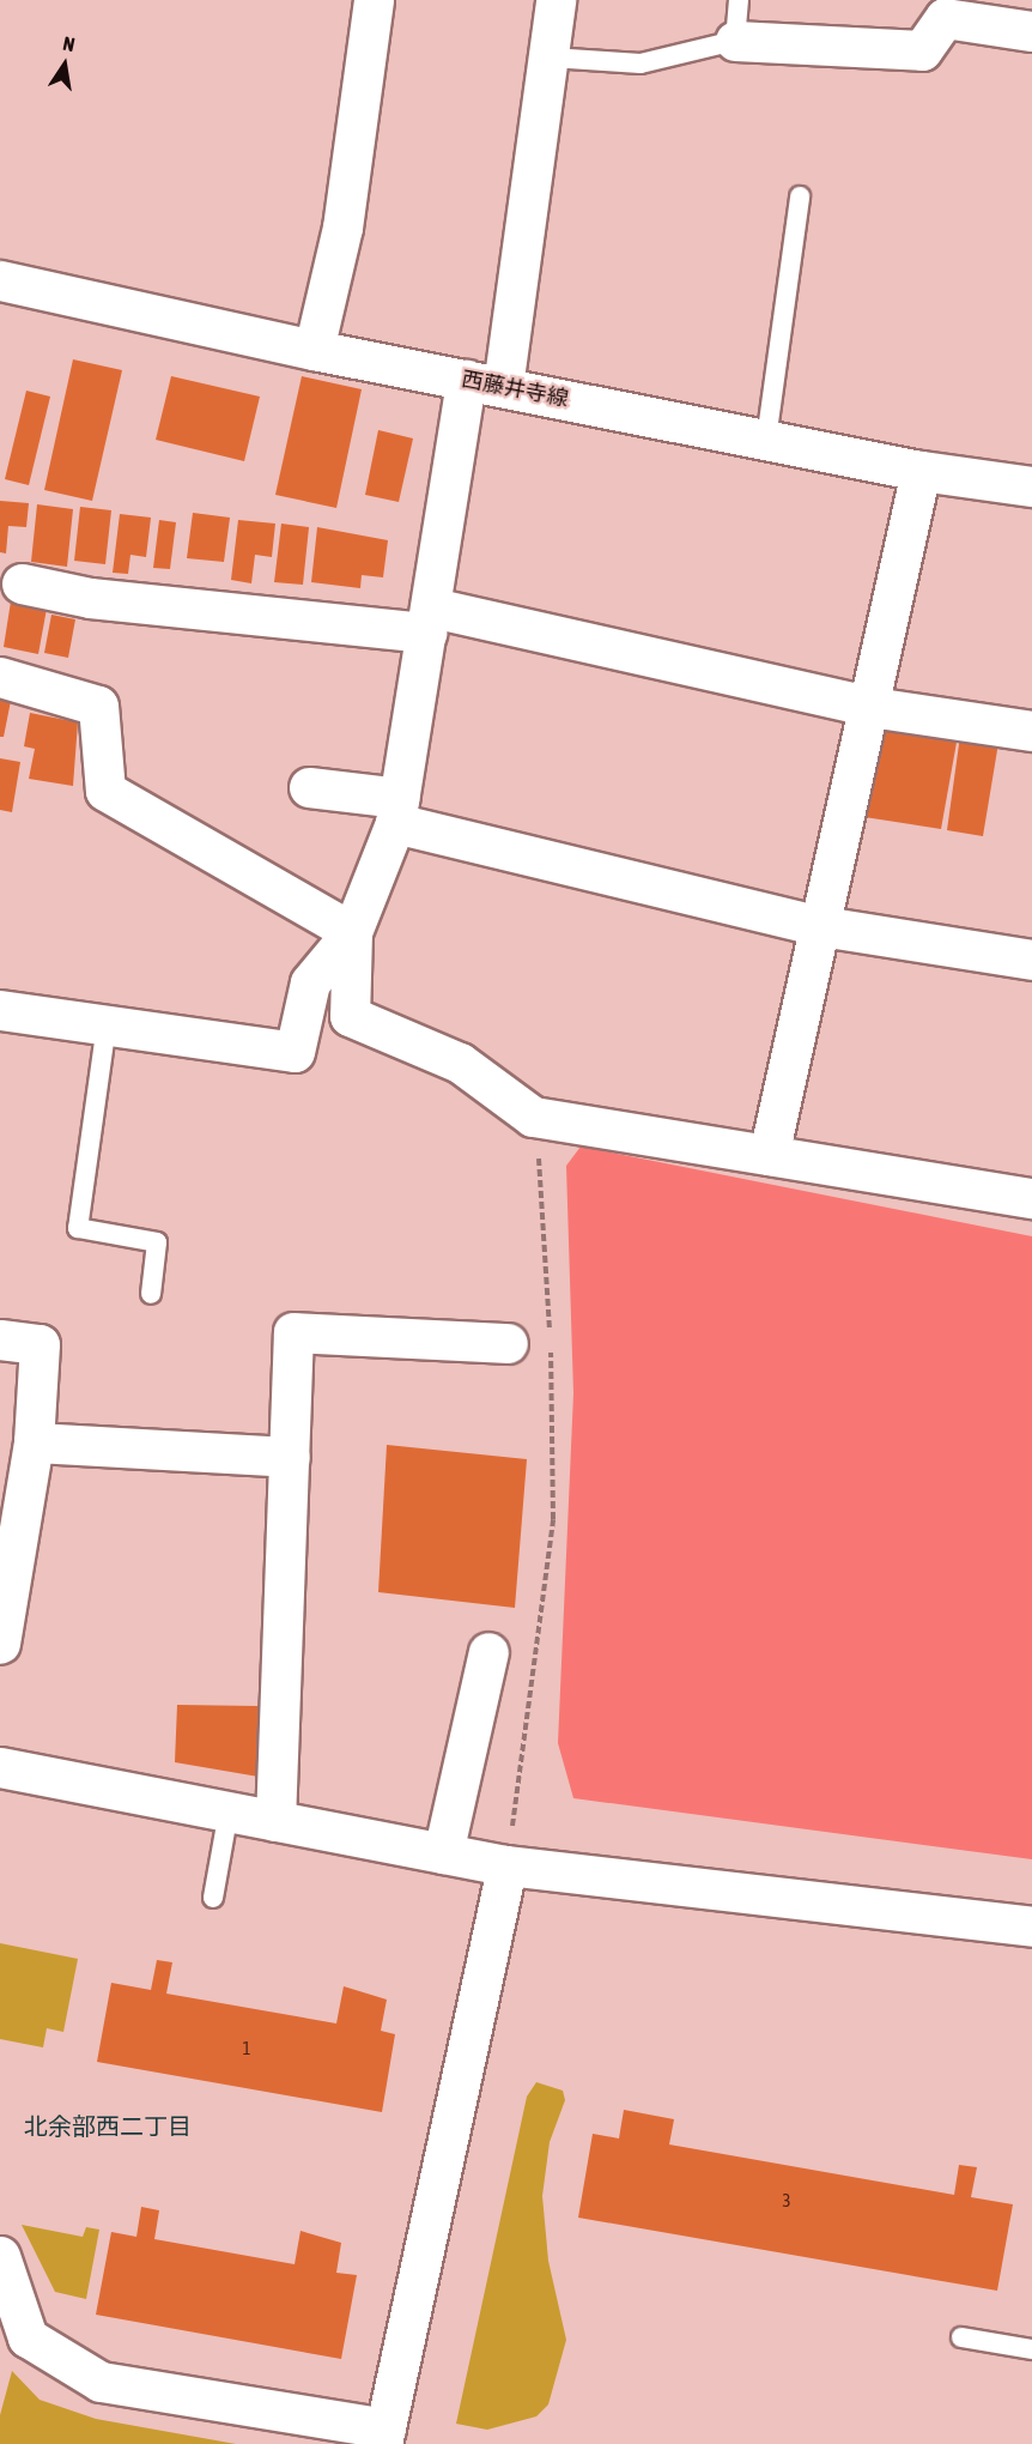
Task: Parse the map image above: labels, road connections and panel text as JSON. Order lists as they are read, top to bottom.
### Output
{
  "streets": {
    "street": ["西藤井寺線"]
  },
  "districts": ["北余部西二丁目"],
  "house_numbers": ["1", "3"],
  "north": "top"
}
